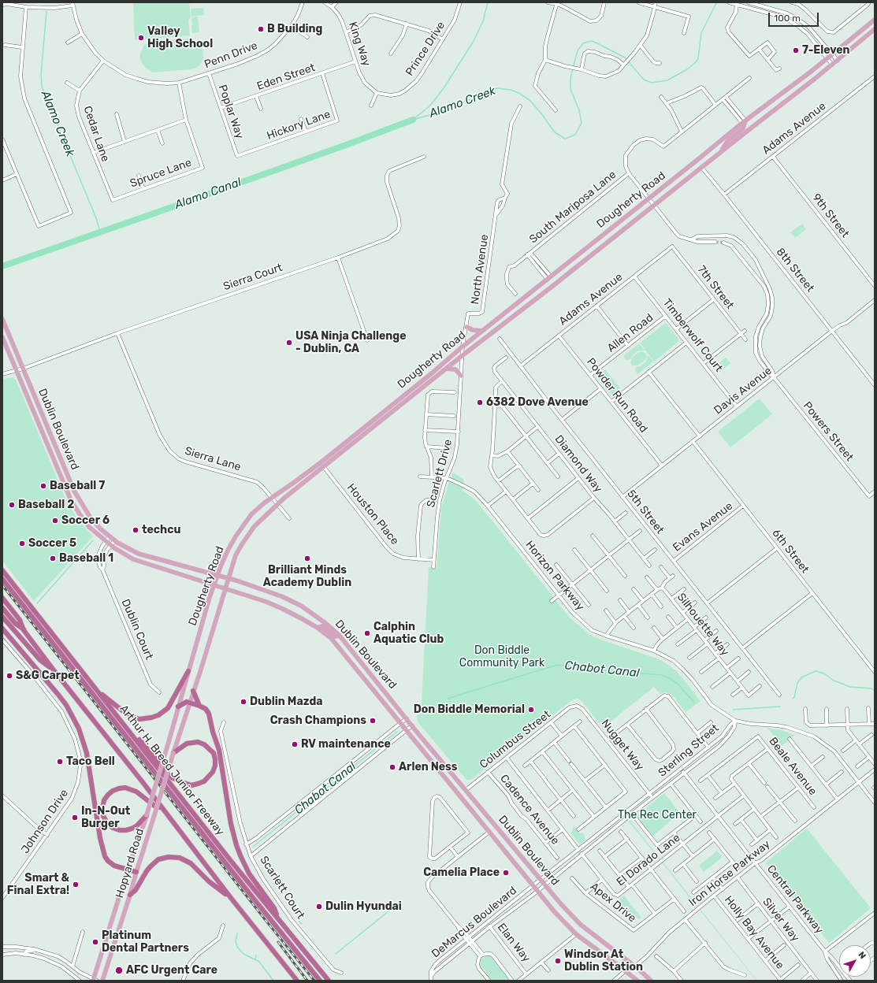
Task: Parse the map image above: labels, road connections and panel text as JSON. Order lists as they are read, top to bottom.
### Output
{
  "streets": {
    "highway": ["Arthur H. Breed Junior Freeway"],
    "main road": ["Dougherty Road", "Dublin Boulevard", "Hopyard Road"],
    "street": [
      "King Way",
      "Prince Drive",
      "Penn Drive",
      "Eden Street",
      "Poplar Way",
      "Hickory Lane",
      "Adams Avenue",
      "Cedar Lane",
      "Spruce Lane",
      "South Mariposa Lane",
      "9th Street",
      "North Avenue",
      "8th Street",
      "Sierra Court",
      "7th Street",
      "Allen Road",
      "Timberwolf Court",
      "Davis Avenue",
      "Powder Run Road",
      "Powers Street",
      "Sierra Lane",
      "Diamond Way",
      "Scarlett Drive",
      "5th Street",
      "Houston Place",
      "Evans Avenue",
      "6th Street",
      "Horizon Parkway",
      "Silhouette Way",
      "Dublin Court",
      "Columbus Street",
      "Nugget Way",
      "Sterling Street",
      "Beale Avenue",
      "Cadence Avenue",
      "Johnson Drive",
      "El Dorado Lane",
      "Iron Horse Parkway",
      "Scarlett Court",
      "Central Parkway",
      "Apex Drive",
      "Silver Way",
      "DeMarcus Boulevard",
      "Holly Bay Avenue",
      "Elan Way"
    ]
  },
  "crossings": [
    ["King Way", "Prince Drive"],
    ["King Way", "Eden Street"],
    ["Penn Drive", "Poplar Way"],
    ["Penn Drive", "Spruce Lane"],
    ["Eden Street", "Poplar Way"],
    ["Eden Street", "Hickory Lane"],
    ["Poplar Way", "Hickory Lane"],
    ["Adams Avenue", "9th Street"],
    ["Adams Avenue", "8th Street"],
    ["Adams Avenue", "7th Street"],
    ["Adams Avenue", "Timberwolf Court"],
    ["Adams Avenue", "Powder Run Road"],
    ["Adams Avenue", "5th Street"],
    ["Cedar Lane", "Spruce Lane"],
    ["Dougherty Road", "8th Street"],
    ["Dougherty Road", "Dublin Boulevard"],
    ["Dougherty Road", "Sierra Lane"],
    ["Dougherty Road", "Scarlett Drive"],
    ["Dougherty Road", "Houston Place"],
    ["Dougherty Road", "Hopyard Road"],
    ["North Avenue", "Scarlett Drive"],
    ["8th Street", "Davis Avenue"],
    ["Sierra Court", "Dublin Boulevard"],
    ["Sierra Court", "Sierra Lane"],
    ["Allen Road", "Timberwolf Court"],
    ["Allen Road", "Powder Run Road"],
    ["Timberwolf Court", "Davis Avenue"],
    ["Davis Avenue", "Powder Run Road"],
    ["Davis Avenue", "Powers Street"],
    ["Davis Avenue", "5th Street"],
    ["Davis Avenue", "6th Street"],
    ["Dublin Boulevard", "Dublin Court"],
    ["Dublin Boulevard", "Columbus Street"],
    ["Dublin Boulevard", "Sterling Street"],
    ["Dublin Boulevard", "Iron Horse Parkway"],
    ["Dublin Boulevard", "DeMarcus Boulevard"],
    ["Scarlett Drive", "Houston Place"],
    ["Scarlett Drive", "Horizon Parkway"],
    ["5th Street", "Evans Avenue"],
    ["Evans Avenue", "6th Street"],
    ["Horizon Parkway", "Sterling Street"],
    ["Horizon Parkway", "Iron Horse Parkway"],
    ["Columbus Street", "Nugget Way"],
    ["Columbus Street", "Cadence Avenue"],
    ["Nugget Way", "Sterling Street"],
    ["Sterling Street", "El Dorado Lane"],
    ["Sterling Street", "Central Parkway"],
    ["Sterling Street", "DeMarcus Boulevard"],
    ["El Dorado Lane", "Central Parkway"],
    ["Iron Horse Parkway", "Central Parkway"],
    ["Iron Horse Parkway", "Silver Way"],
    ["Iron Horse Parkway", "Holly Bay Avenue"],
    ["DeMarcus Boulevard", "Elan Way"]
  ],
  "water": ["Alamo Creek", "Alamo Canal", "Chabot Canal"],
  "parks": ["Don Biddle Community Park", "The Rec Center"],
  "places": [
    "B Building",
    "Valley High School",
    "7-Eleven",
    "USA Ninja Challenge - Dublin, CA",
    "6382 Dove Avenue",
    "Baseball 7",
    "Baseball 2",
    "Soccer 6",
    "techcu",
    "Soccer 5",
    "Baseball 1",
    "Brilliant Minds Academy Dublin",
    "Calphin Aquatic Club",
    "S&G Carpet",
    "Dublin Mazda",
    "Don Biddle Memorial",
    "Crash Champions",
    "RV maintenance",
    "Taco Bell",
    "Arlen Ness",
    "In-N-Out Burger",
    "Camelia Place",
    "Smart & Final Extra!",
    "Dulin Hyundai",
    "Platinum Dental Partners",
    "Windsor At Dublin Station",
    "AFC Urgent Care"
  ],
  "scale_bar": "100 m",
  "north": "top right"
}
